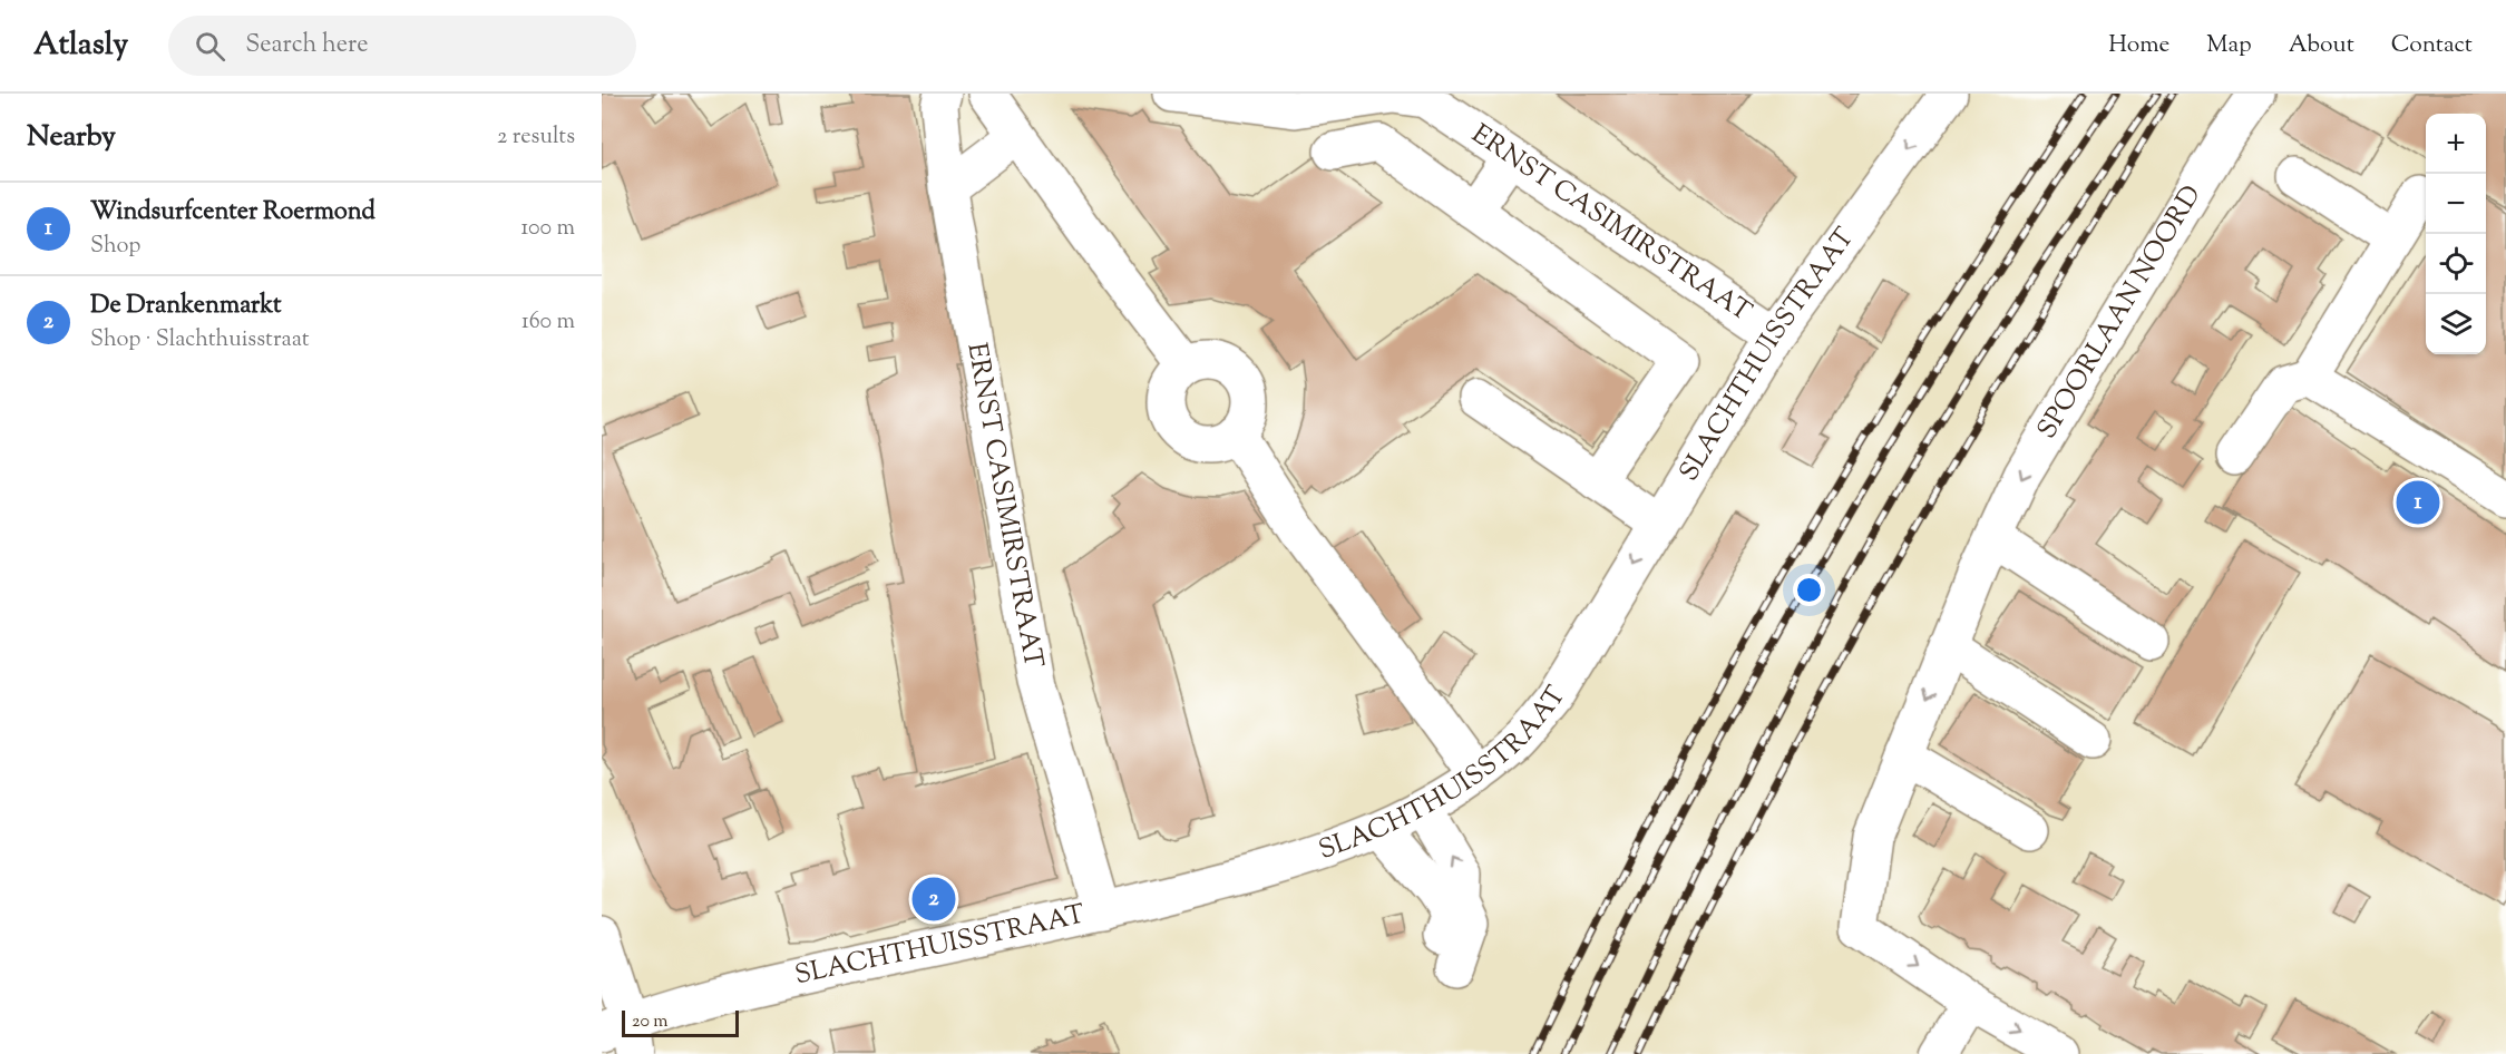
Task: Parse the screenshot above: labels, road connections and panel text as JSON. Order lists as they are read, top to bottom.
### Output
{
  "streets": {
    "street": ["ERNST CASIMIRSTRAAT", "SPOORLAAN NOORD", "SLACHTHUISSTRAAT"]
  },
  "crossings": [
    ["ERNST CASIMIRSTRAAT", "SLACHTHUISSTRAAT"]
  ],
  "one_way": ["SPOORLAAN NOORD", "SLACHTHUISSTRAAT"],
  "scale_bar": "20 m",
  "page": {
    "header": "Atlasly",
    "search": "Search here",
    "nav": [
      "Home",
      "Map",
      "About",
      "Contact"
    ],
    "heading": ["Nearby", "2 results"],
    "map_buttons": ["+", "−"],
    "list": [
      {
        "mark": "1",
        "name": "Windsurfcenter Roermond",
        "note": "Shop",
        "value": "100 m"
      },
      {
        "mark": "2",
        "name": "De Drankenmarkt",
        "note": "Shop · Slachthuisstraat",
        "value": "160 m"
      }
    ],
    "pins": ["1", "2"],
    "scale": "20 m"
  }
}
